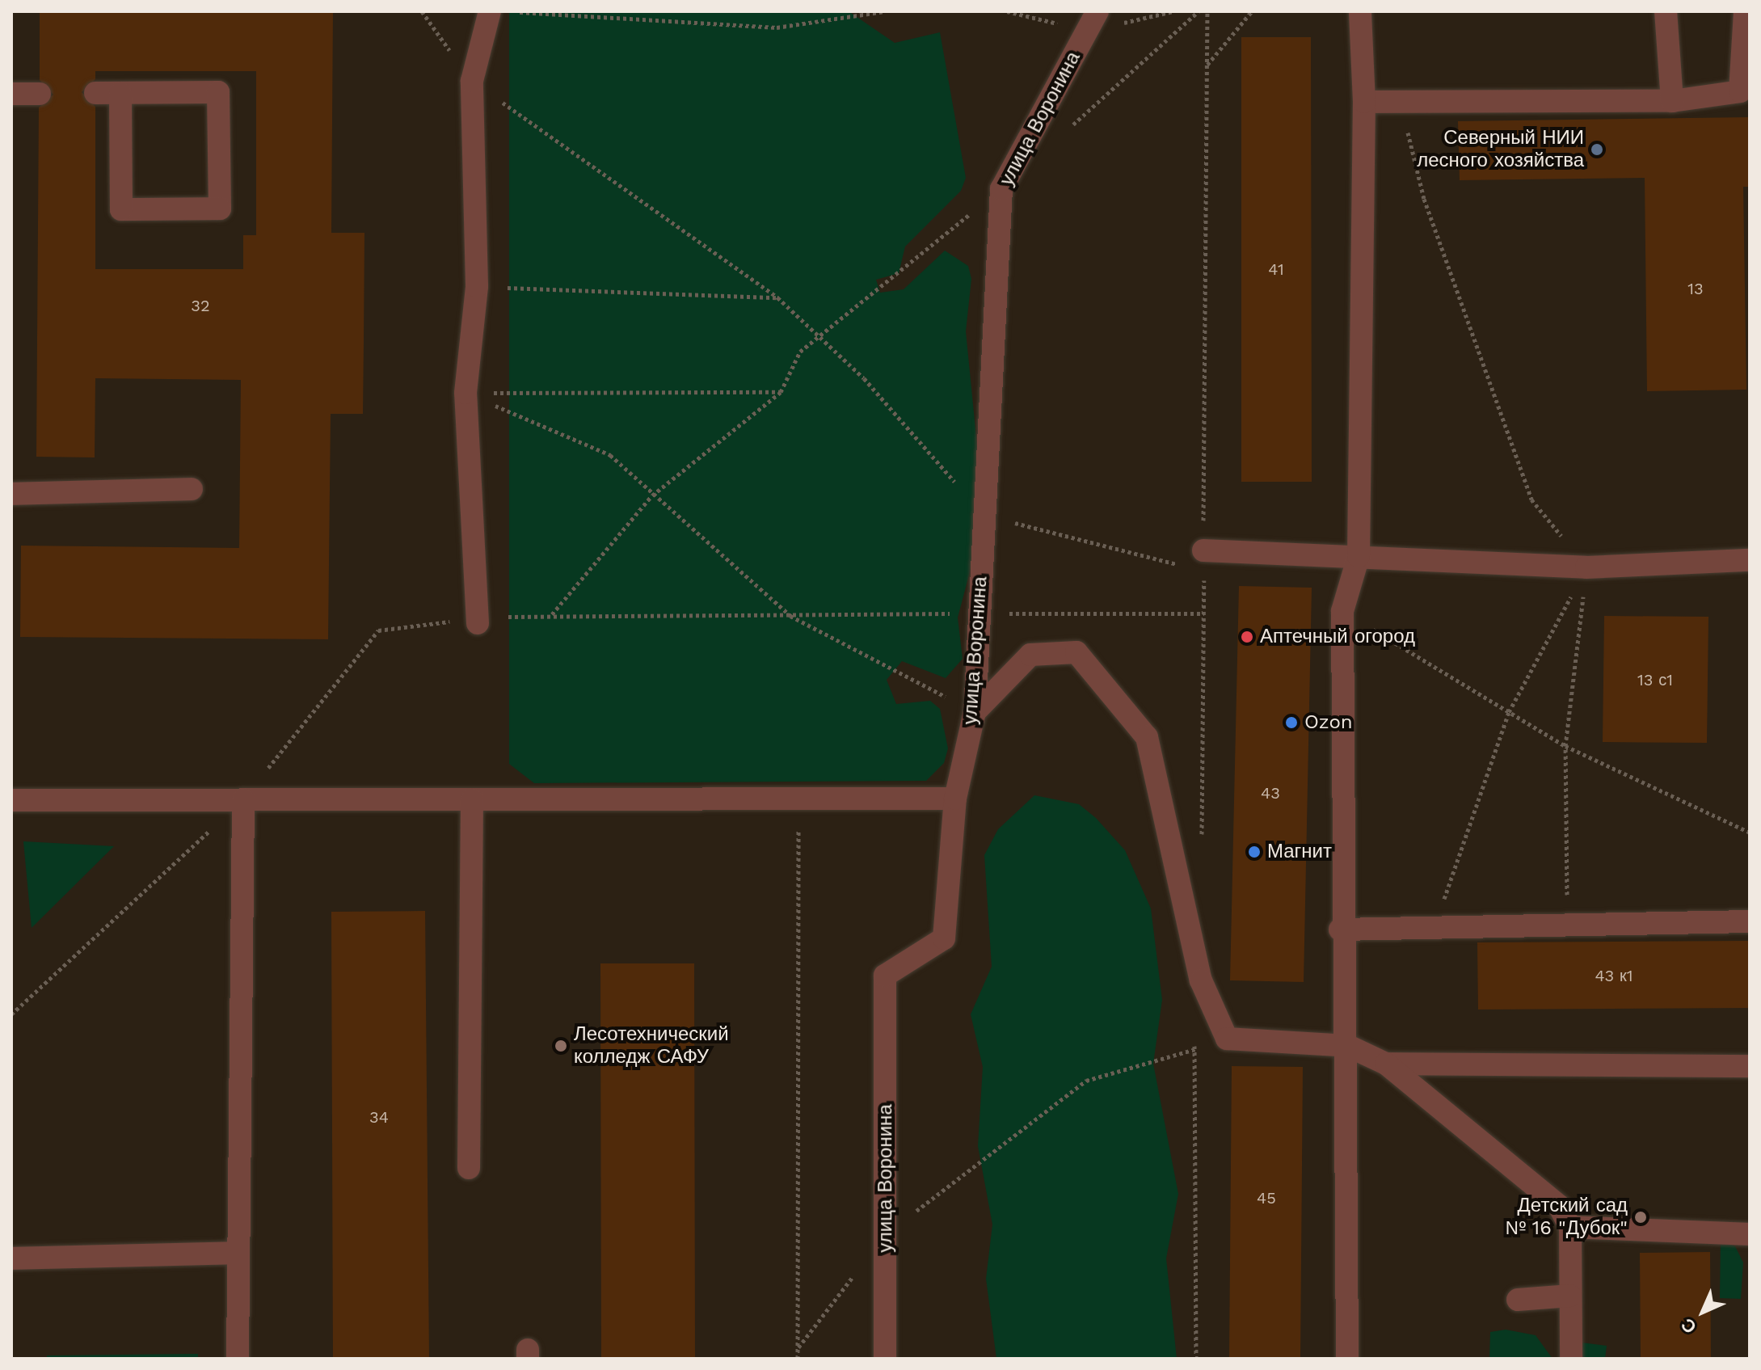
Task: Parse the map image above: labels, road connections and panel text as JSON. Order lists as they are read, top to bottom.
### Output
{
  "streets": {
    "lane": ["улица Воронина"]
  },
  "places": [
    "Северный НИИ лесного хозяйства",
    "Аптечный огород",
    "Ozon",
    "Магнит",
    "Лесотехнический колледж САФУ",
    "Детский сад № 16 \"Дубок\""
  ],
  "house_numbers": [
    "41",
    "13",
    "32",
    "13 с1",
    "43",
    "43 к1",
    "34",
    "45"
  ],
  "north": "bottom left"
}
